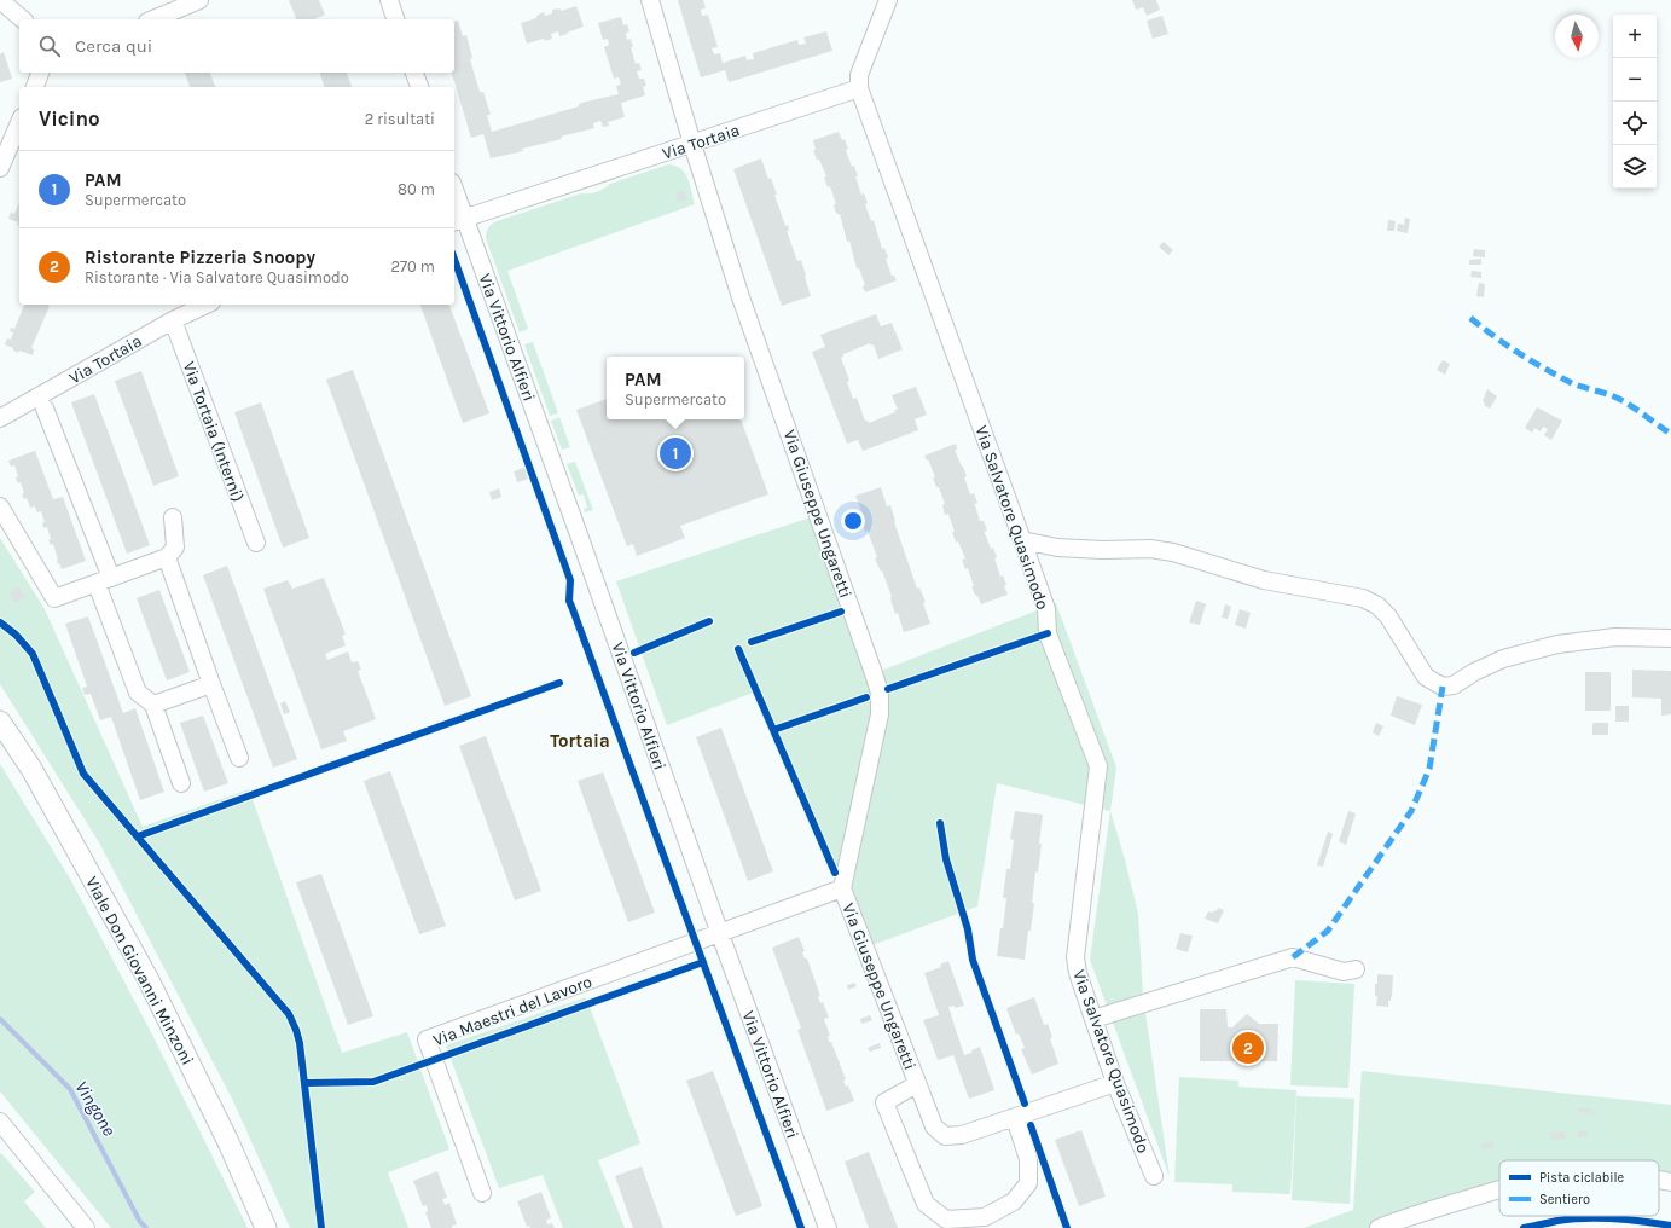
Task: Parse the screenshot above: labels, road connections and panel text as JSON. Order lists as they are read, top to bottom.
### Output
{
  "streets": {
    "main road": ["Viale Don Giovanni Minzoni"],
    "street": [
      "Via Tortaia",
      "Via Vittorio Alfieri",
      "Via Tortaia (Interni)",
      "Via Giuseppe Ungaretti",
      "Via Salvatore Quasimodo",
      "Via Maestri del Lavoro"
    ]
  },
  "crossings": [
    ["Via Tortaia", "Via Vittorio Alfieri"],
    ["Via Tortaia", "Via Tortaia (Interni)"],
    ["Via Tortaia", "Via Giuseppe Ungaretti"],
    ["Via Tortaia", "Via Salvatore Quasimodo"],
    ["Via Vittorio Alfieri", "Via Giuseppe Ungaretti"],
    ["Via Vittorio Alfieri", "Via Maestri del Lavoro"],
    ["Via Giuseppe Ungaretti", "Via Salvatore Quasimodo"],
    ["Via Giuseppe Ungaretti", "Via Maestri del Lavoro"]
  ],
  "districts": ["Tortaia"],
  "water": ["Vingone"],
  "legend": ["Pista ciclabile", "Sentiero"],
  "north": "bottom",
  "page": {
    "map_buttons": ["+", "−"],
    "search": "Cerca qui",
    "heading": ["Vicino", "2 risultati"],
    "list": [
      {
        "mark": "1",
        "name": "PAM",
        "note": "Supermercato",
        "value": "80 m"
      },
      {
        "mark": "2",
        "name": "Ristorante Pizzeria Snoopy",
        "note": "Ristorante · Via Salvatore Quasimodo",
        "value": "270 m"
      }
    ],
    "popup": ["PAM", "Supermercato"],
    "pins": ["1", "2"]
  }
}
